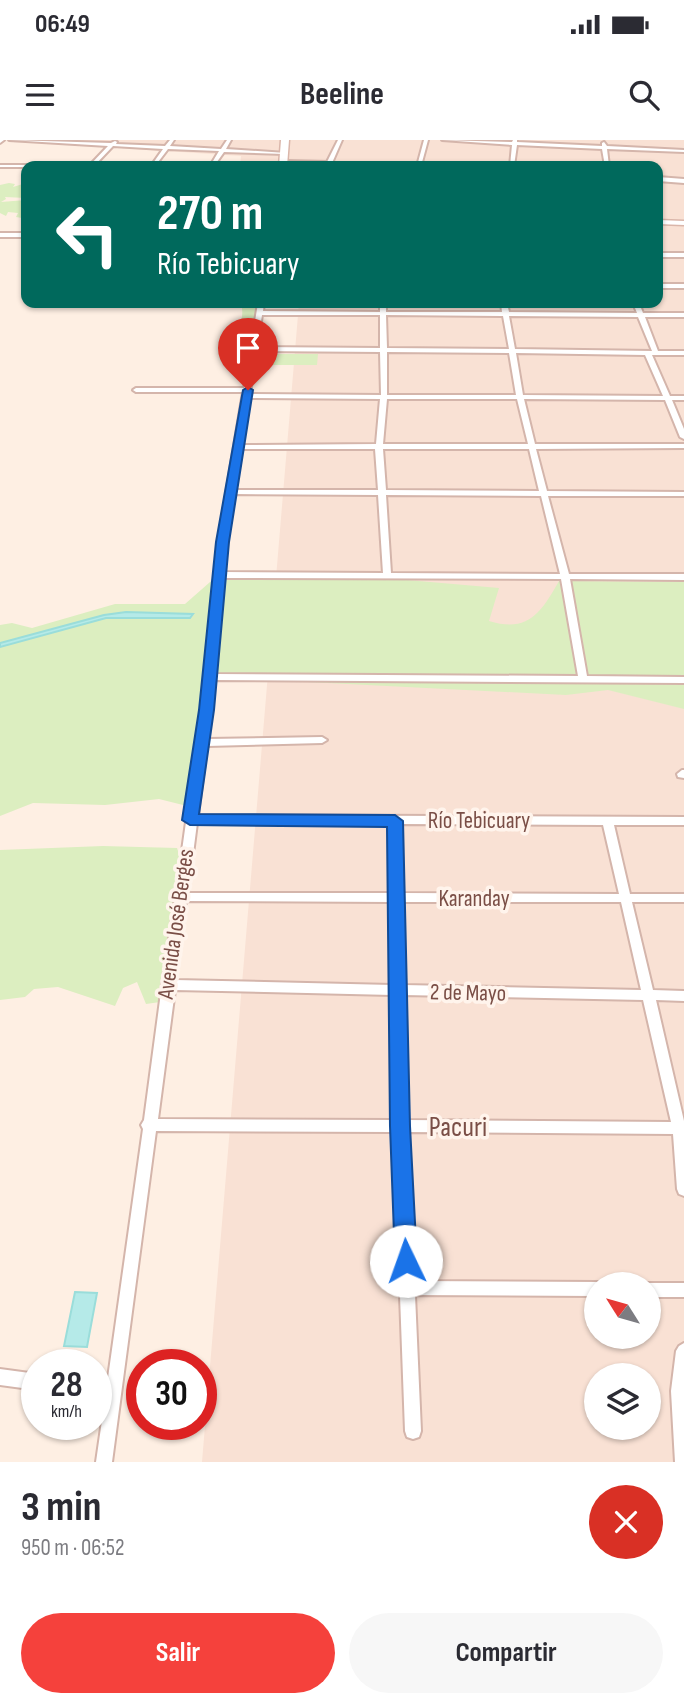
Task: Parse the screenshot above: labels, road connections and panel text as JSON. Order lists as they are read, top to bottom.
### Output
{
  "streets": {
    "street": [
      "Río Tebicuary",
      "Karanday",
      "Avenida José Berges",
      "2 de Mayo",
      "Pacuri"
    ]
  },
  "crossings": [
    ["Río Tebicuary", "Avenida José Berges"],
    ["Karanday", "Avenida José Berges"],
    ["Avenida José Berges", "2 de Mayo"],
    ["Avenida José Berges", "Pacuri"]
  ],
  "north": "top left",
  "page": {
    "status": "06:49",
    "header": "Beeline",
    "turn": ["270 m", "Río Tebicuary"],
    "speed": "28 km/h",
    "limit": "30",
    "heading": ["3 min", "950 m · 06:52"],
    "buttons": ["Salir", "Compartir"]
  }
}
